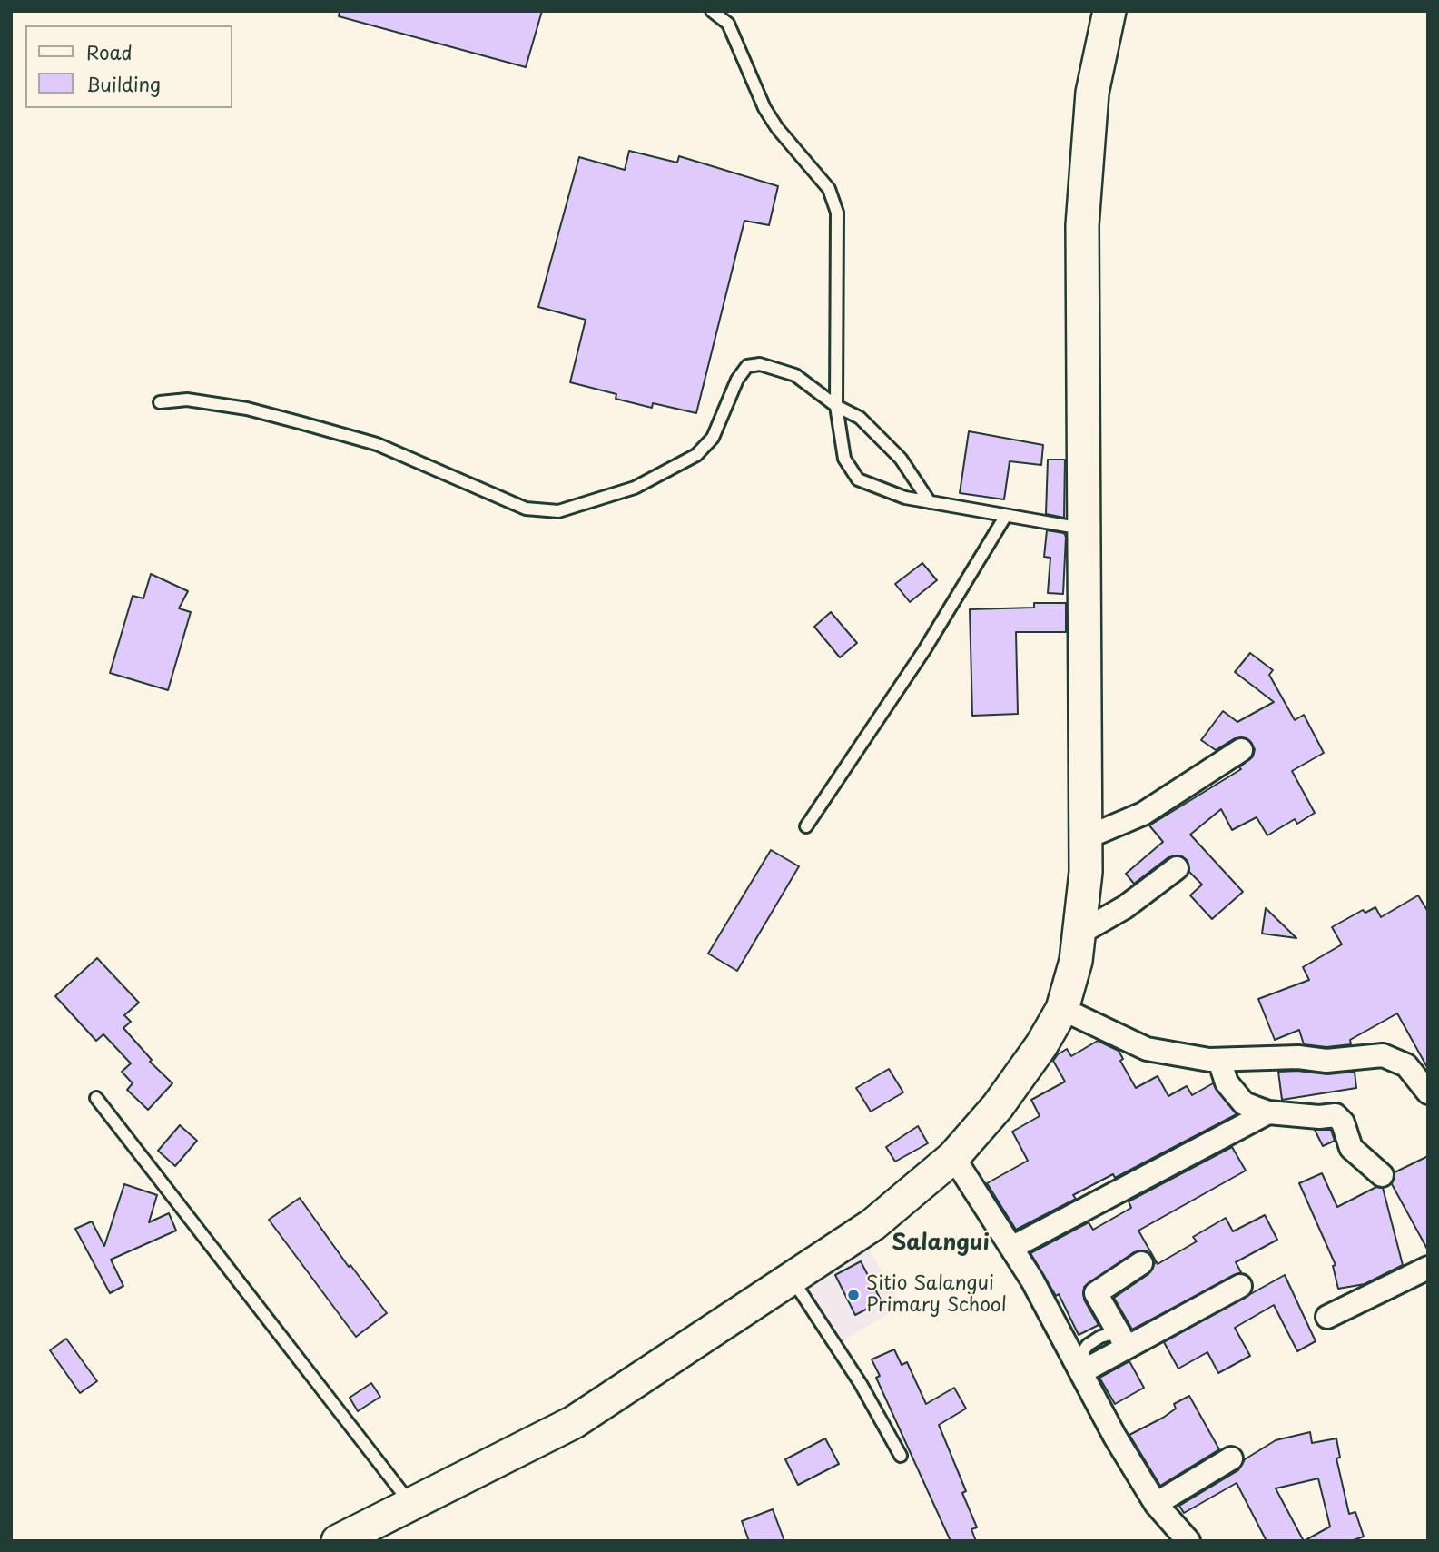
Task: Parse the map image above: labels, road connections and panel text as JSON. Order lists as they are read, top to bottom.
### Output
{
  "districts": ["Salangui"],
  "places": ["Sitio Salangui Primary School"],
  "legend": ["Road", "Building"]
}
